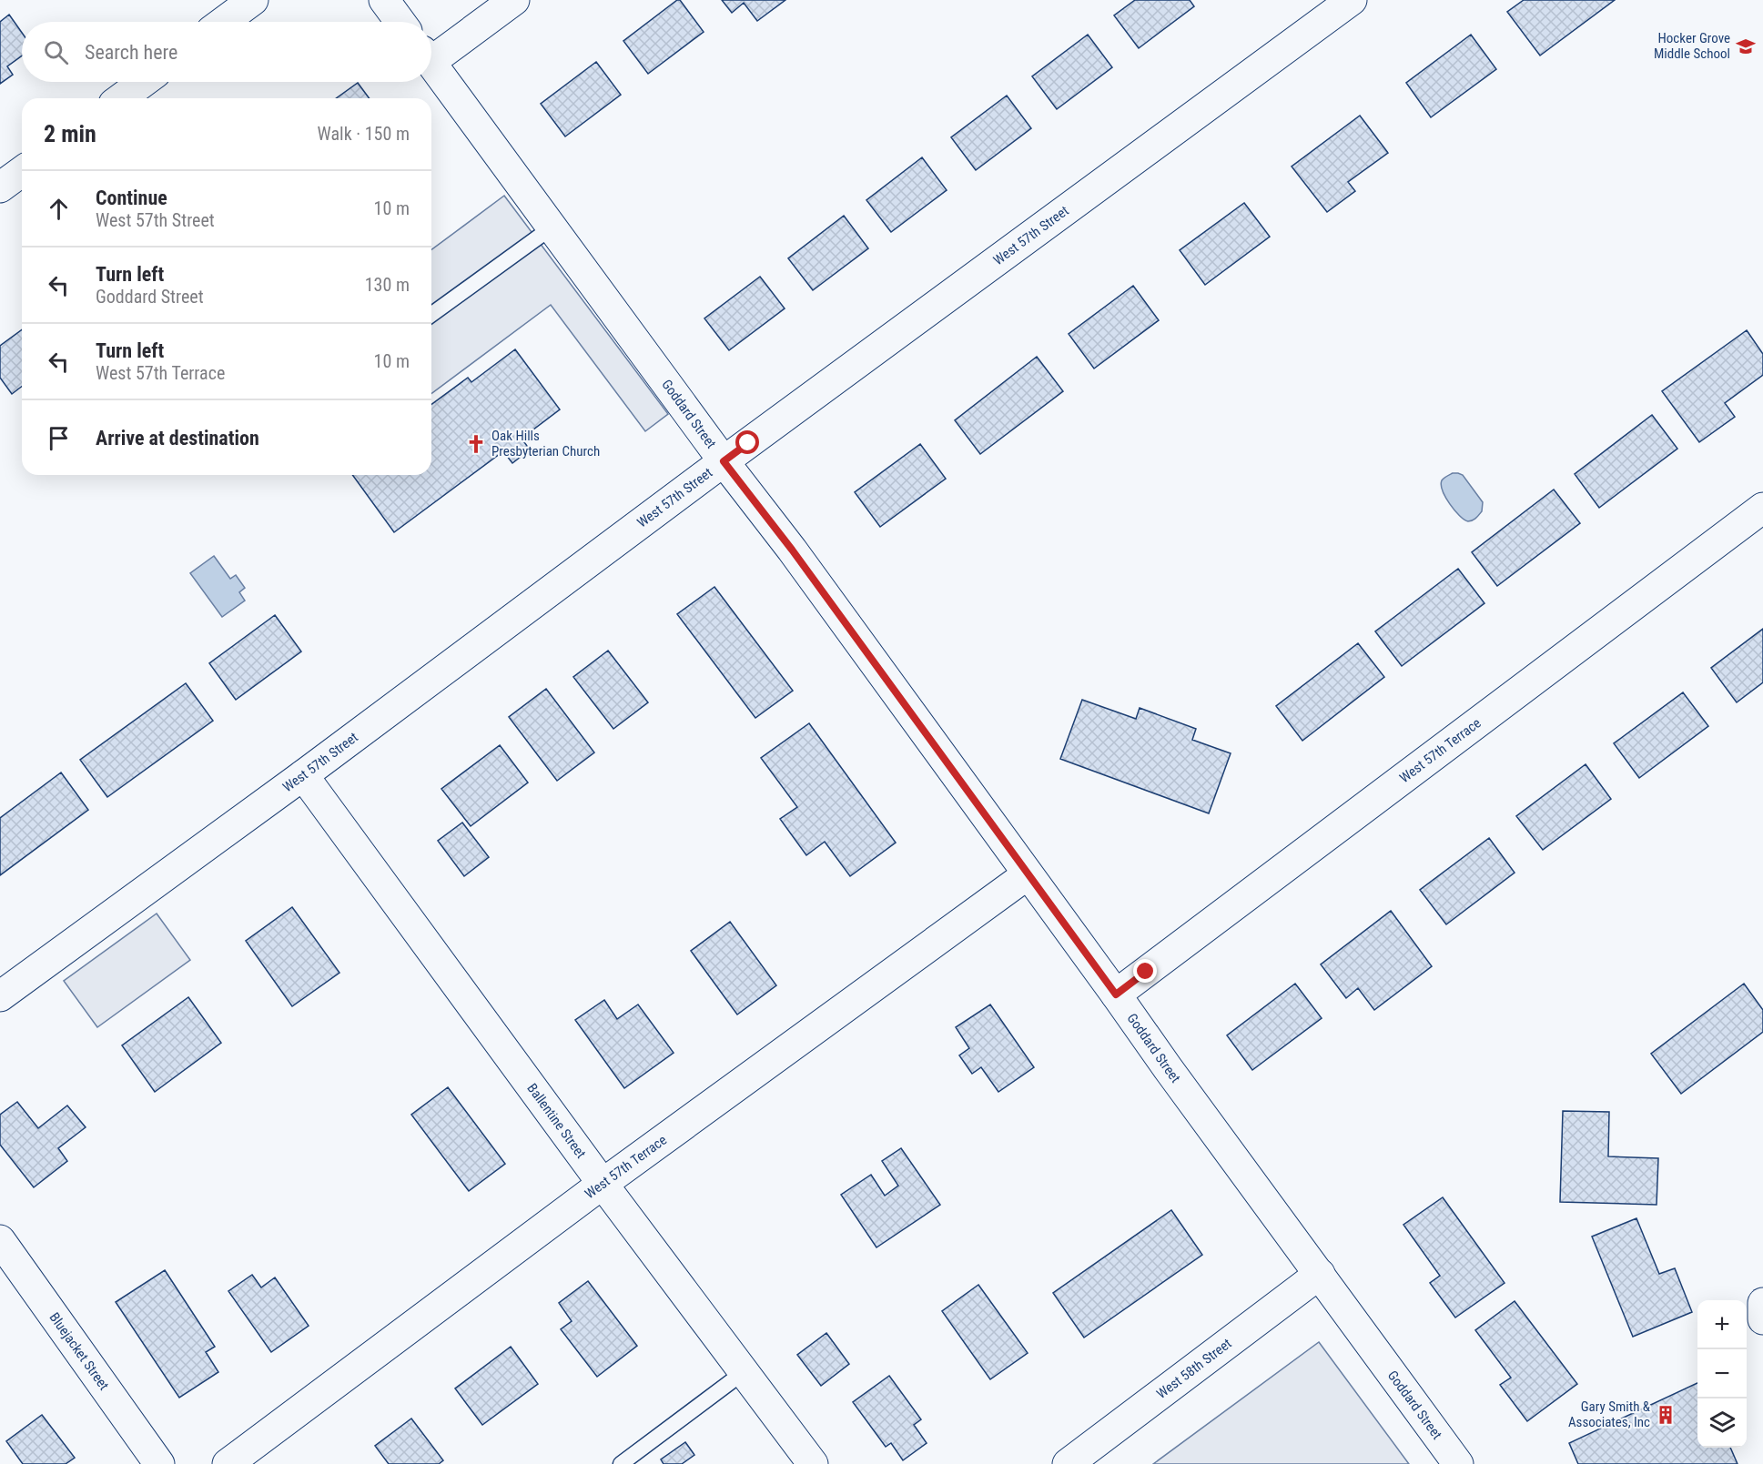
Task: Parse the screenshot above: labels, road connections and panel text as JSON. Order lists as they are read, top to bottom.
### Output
{
  "streets": {
    "street": [
      "West 57th Street",
      "Goddard Street",
      "West 57th Terrace",
      "Ballentine Street",
      "Bluejacket Street",
      "West 58th Street"
    ]
  },
  "crossings": [
    ["West 57th Street", "Goddard Street"],
    ["West 57th Street", "Ballentine Street"],
    ["Goddard Street", "West 57th Terrace"],
    ["Goddard Street", "West 58th Street"],
    ["West 57th Terrace", "Ballentine Street"]
  ],
  "places": {
    "school or university": ["Hocker Grove Middle School"],
    "church": ["Oak Hills Presbyterian Church"],
    "building": ["Gary Smith & Associates, Inc"]
  },
  "page": {
    "search": "Search here",
    "heading": ["2 min", "Walk · 150 m"],
    "list": [
      ["Continue", "West 57th Street", "10 m"],
      ["Turn left", "Goddard Street", "130 m"],
      ["Turn left", "West 57th Terrace", "10 m"],
      "Arrive at destination"
    ],
    "map_buttons": ["+", "−"]
  }
}
